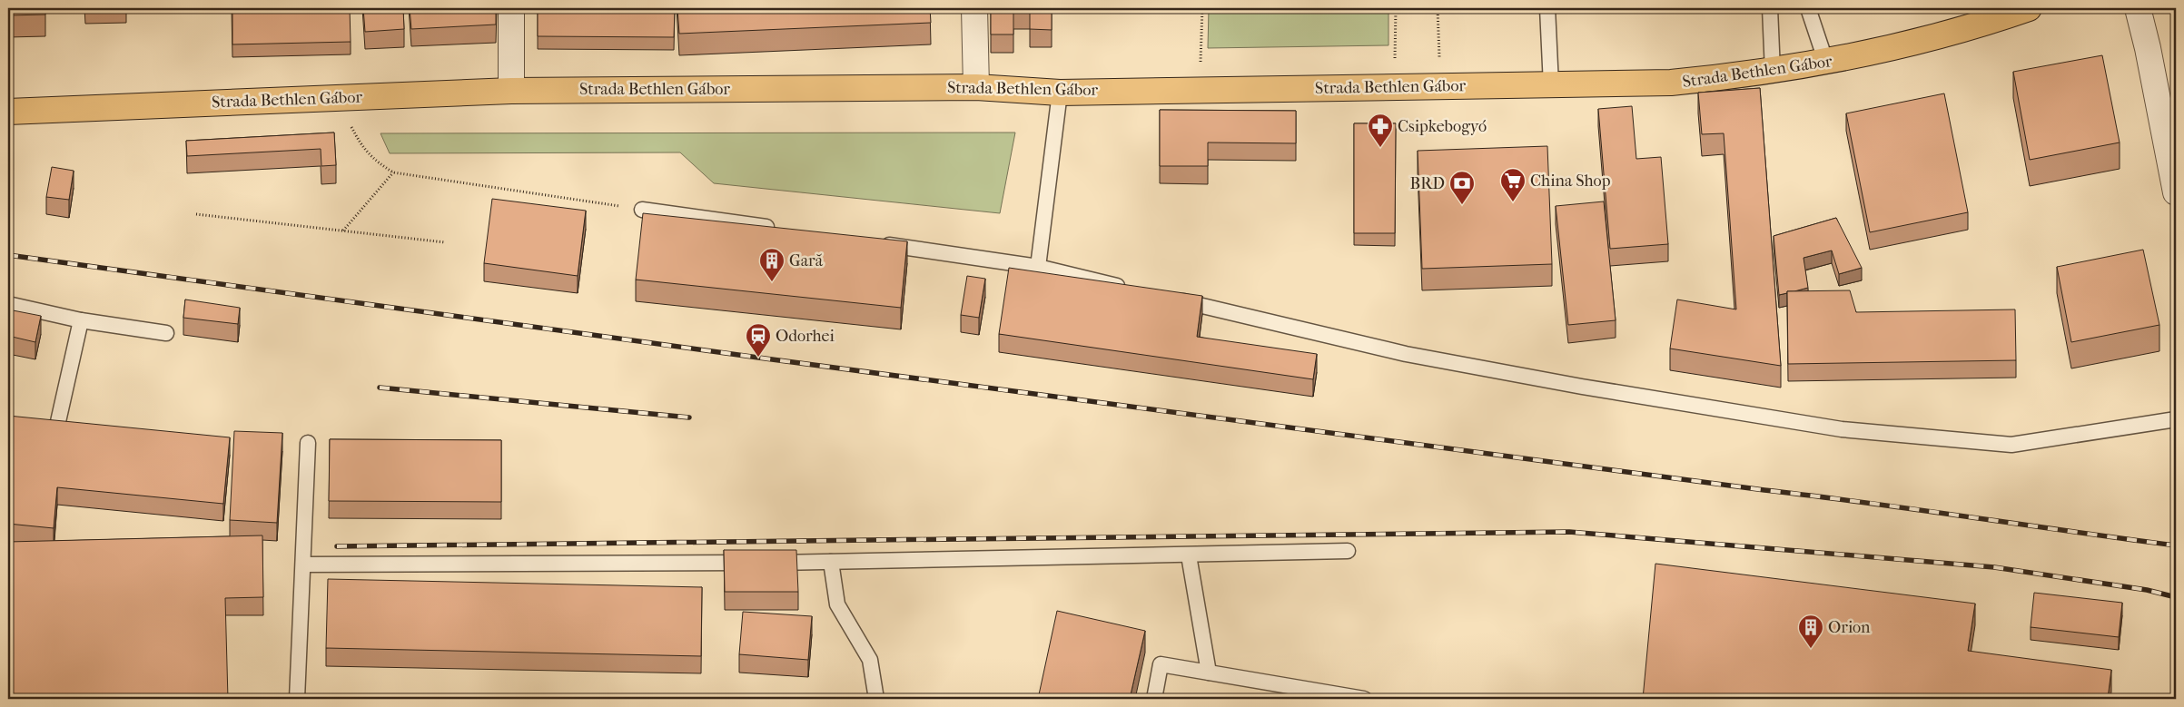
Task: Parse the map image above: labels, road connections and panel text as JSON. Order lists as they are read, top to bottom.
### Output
{
  "streets": {
    "main road": ["Strada Bethlen Gábor"]
  },
  "places": {
    "pharmacy": ["Csipkebogyó"],
    "supermarket": ["China Shop"],
    "bank": ["BRD"],
    "building": ["Gară", "Orion"],
    "station": ["Odorhei"]
  }
}
